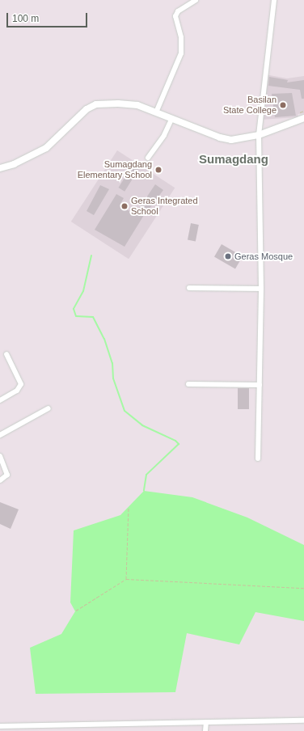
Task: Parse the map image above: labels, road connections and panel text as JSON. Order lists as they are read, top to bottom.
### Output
{
  "districts": ["Sumagdang"],
  "places": [
    "Basilan State College",
    "Sumagdang Elementary School",
    "Geras Integrated School",
    "Geras Mosque"
  ],
  "scale_bar": "100 m"
}
